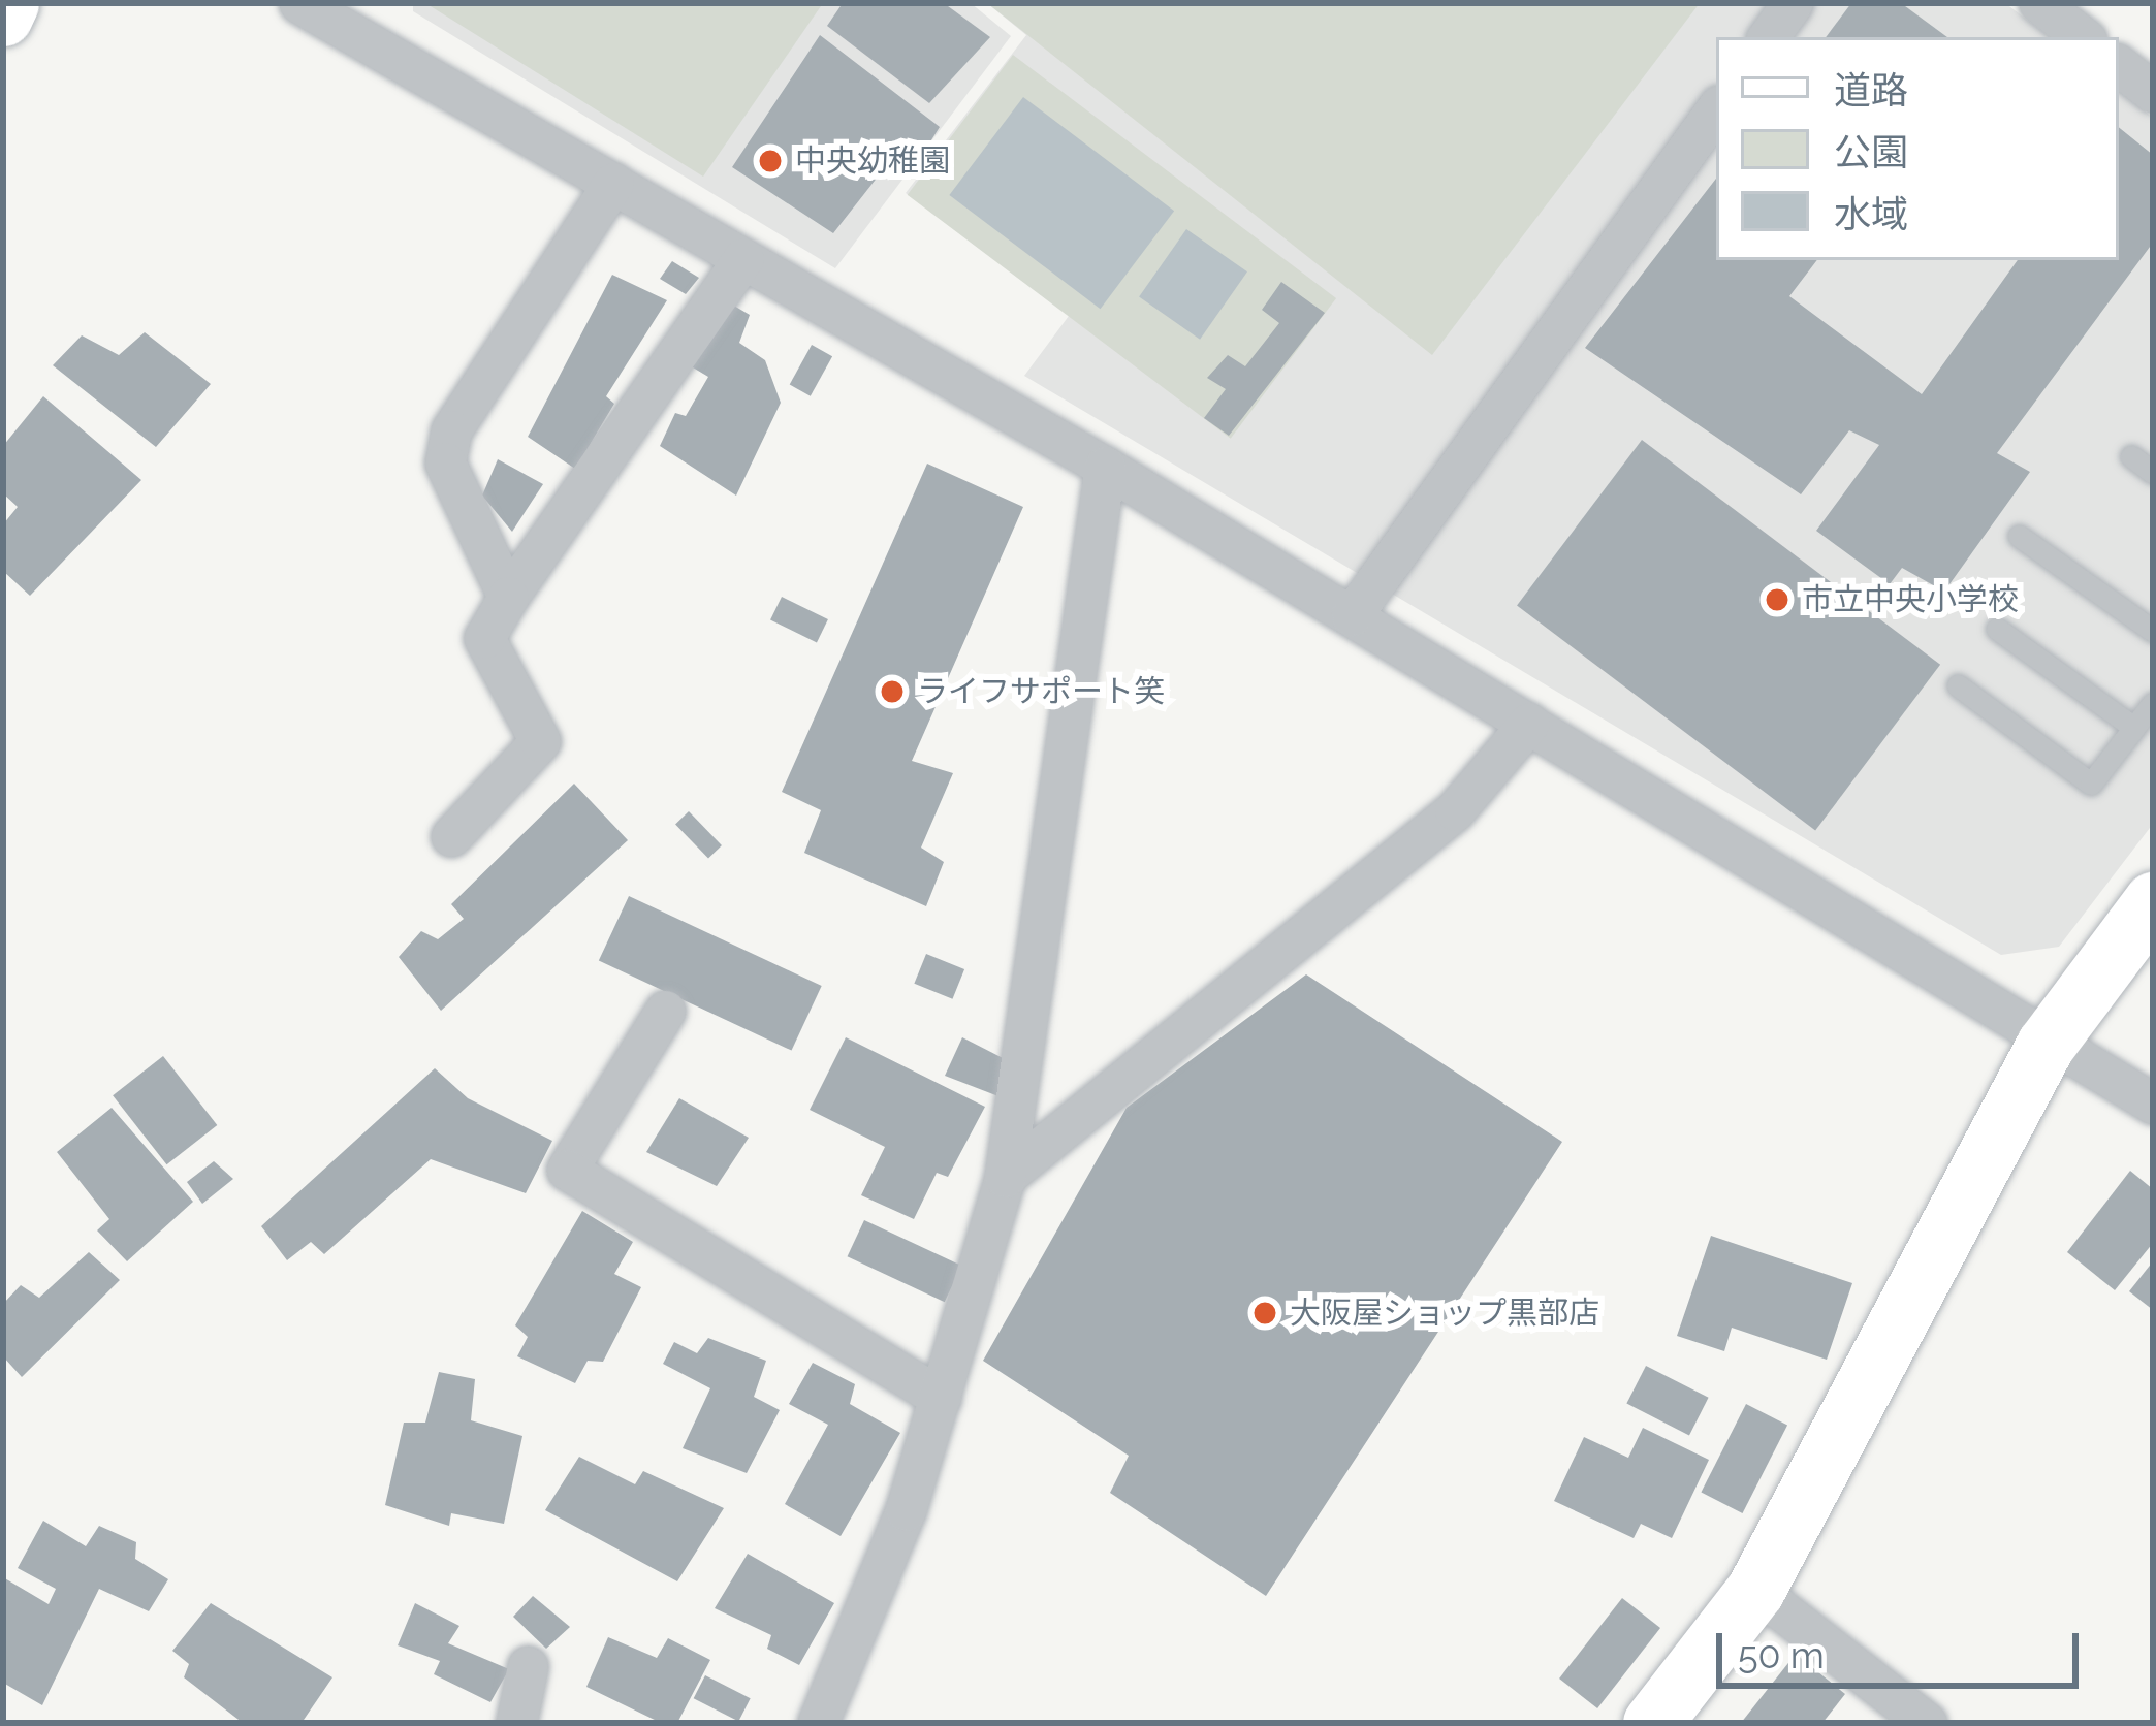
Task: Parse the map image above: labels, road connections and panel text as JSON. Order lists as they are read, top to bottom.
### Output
{
  "places": [
    "中央幼稚園",
    "市立中央小学校",
    "ライフサポート笑",
    "大阪屋ショップ黒部店"
  ],
  "legend": ["道路", "公園", "水域"],
  "scale_bar": "50 m"
}
